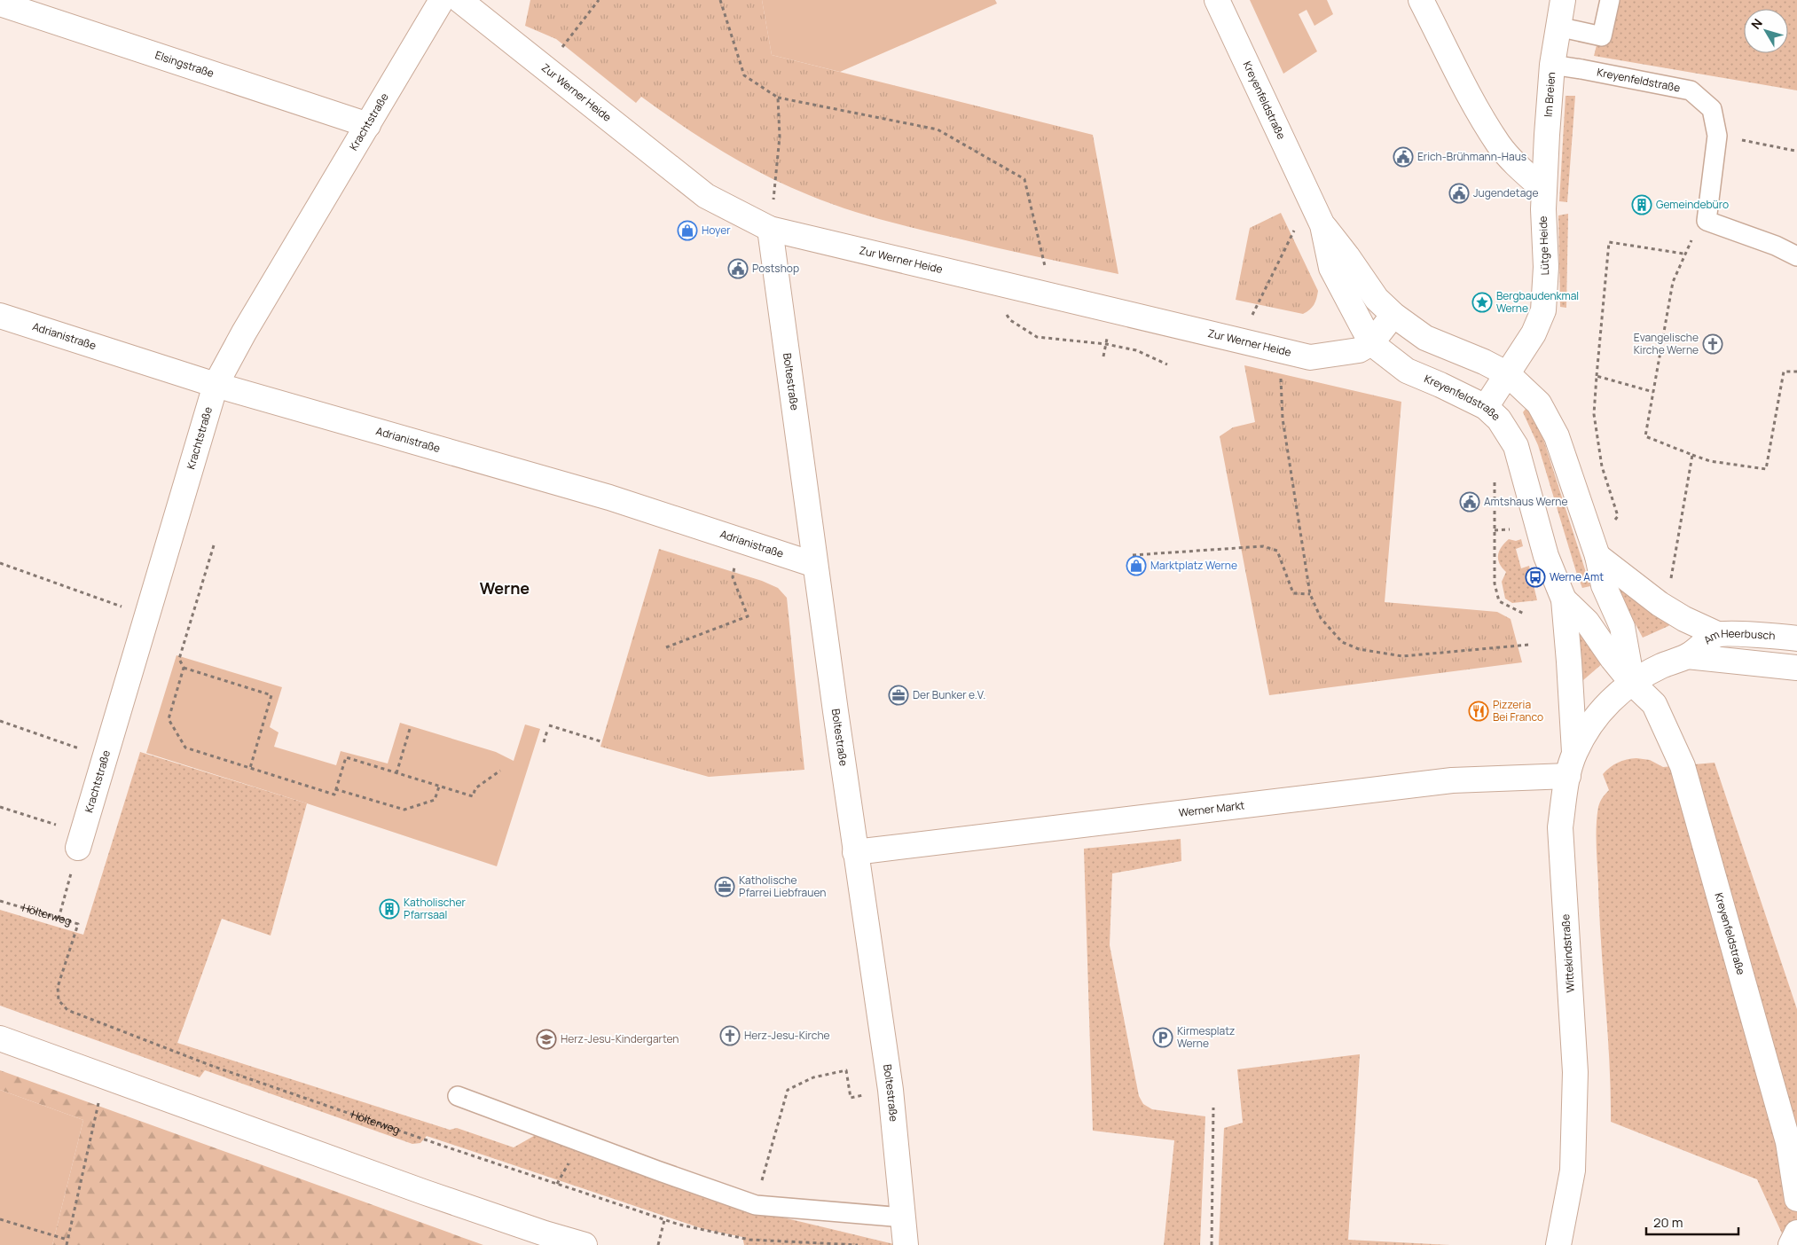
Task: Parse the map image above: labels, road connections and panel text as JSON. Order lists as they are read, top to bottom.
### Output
{
  "streets": {
    "street": [
      "Elsingstraße",
      "Kreyenfeldstraße",
      "Zur Werner Heide",
      "Im Breien",
      "Krachtstraße",
      "Lütge Heide",
      "Adrianistraße",
      "Boltestraße",
      "Am Heerbusch",
      "Werner Markt",
      "Wittekindstraße"
    ],
    "path": ["Hölterweg"]
  },
  "crossings": [
    ["Elsingstraße", "Krachtstraße"],
    ["Kreyenfeldstraße", "Zur Werner Heide"],
    ["Kreyenfeldstraße", "Im Breien"],
    ["Kreyenfeldstraße", "Lütge Heide"],
    ["Kreyenfeldstraße", "Am Heerbusch"],
    ["Kreyenfeldstraße", "Wittekindstraße"],
    ["Zur Werner Heide", "Boltestraße"],
    ["Im Breien", "Lütge Heide"],
    ["Krachtstraße", "Adrianistraße"],
    ["Adrianistraße", "Boltestraße"],
    ["Boltestraße", "Werner Markt"],
    ["Am Heerbusch", "Wittekindstraße"],
    ["Werner Markt", "Wittekindstraße"]
  ],
  "districts": ["Werne"],
  "places": {
    "public building": [
      "Erich-Brühmann-Haus",
      "Jugendetage",
      "Postshop",
      "Amtshaus Werne"
    ],
    "building": ["Gemeindebüro", "Katholischer Pfarrsaal"],
    "shop": ["Hoyer", "Marktplatz Werne"],
    "place": ["Bergbaudenkmal Werne"],
    "church": ["Evangelische Kirche Werne", "Herz-Jesu-Kirche"],
    "bus stop": ["Werne Amt"],
    "office": ["Der Bunker e.V.", "Katholische Pfarrei Liebfrauen"],
    "restaurant": ["Pizzeria Bei Franco"],
    "parking": ["Kirmesplatz Werne"],
    "school or university": ["Herz-Jesu-Kindergarten"]
  },
  "scale_bar": "20 m",
  "north": "top left"
}
